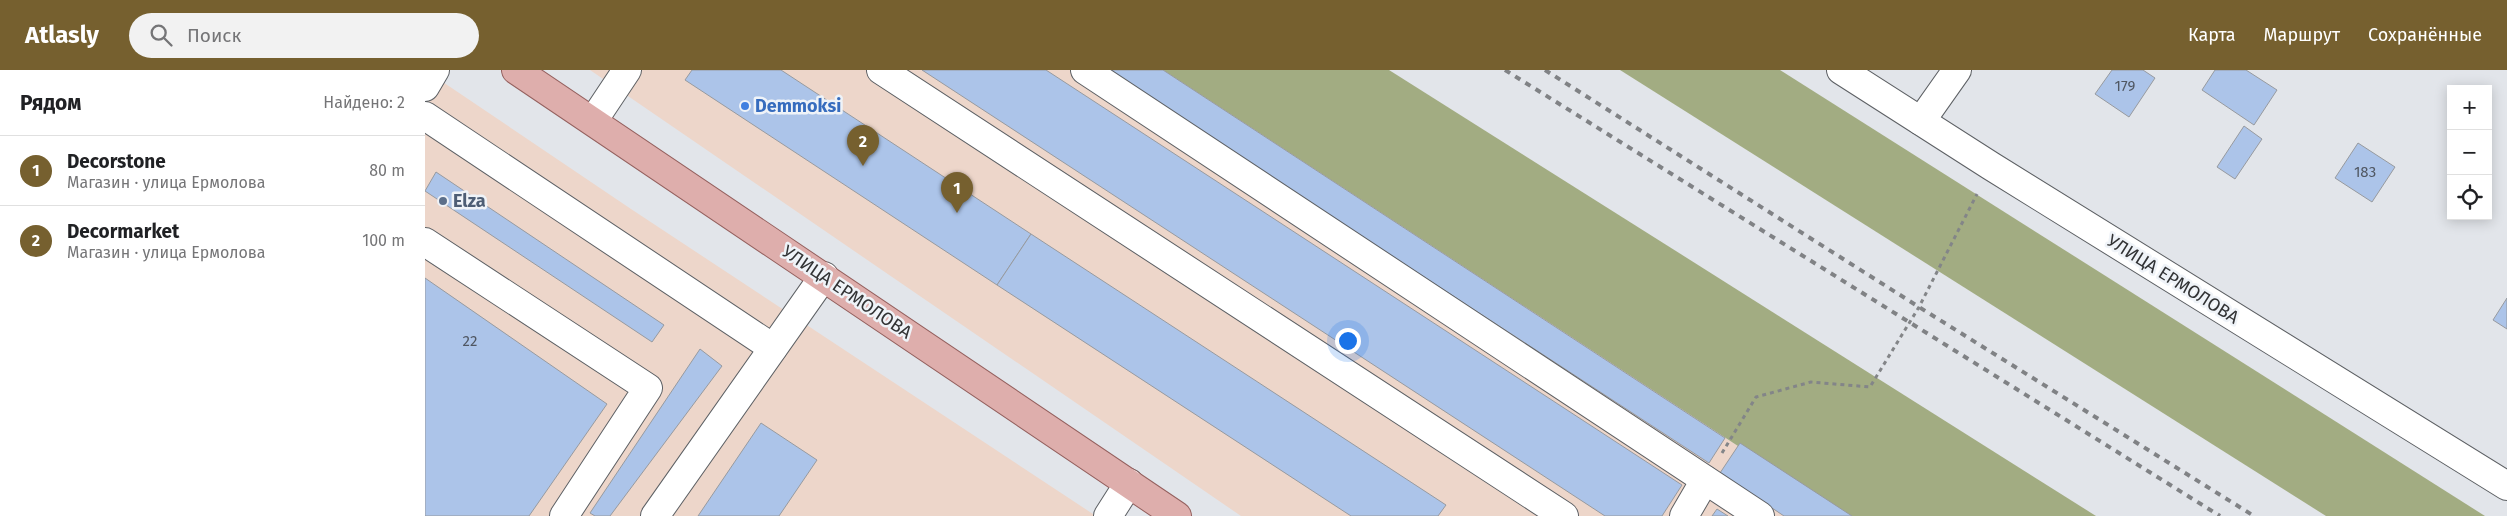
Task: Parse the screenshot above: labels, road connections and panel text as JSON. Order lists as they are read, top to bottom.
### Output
{
  "streets": {
    "main road": ["УЛИЦА ЕРМОЛОВА"]
  },
  "places": ["Demmoksi", "Elza"],
  "house_numbers": ["179", "183", "22"],
  "page": {
    "header": "Atlasly",
    "search": "Поиск",
    "nav": ["Карта", "Маршрут", "Сохранённые"],
    "heading": ["Рядом", "Найдено: 2"],
    "map_buttons": ["+", "−"],
    "pins": ["2", "1"],
    "list": [
      {
        "mark": "1",
        "name": "Decorstone",
        "note": "Магазин · улица Ермолова",
        "value": "80 m"
      },
      {
        "mark": "2",
        "name": "Decormarket",
        "note": "Магазин · улица Ермолова",
        "value": "100 m"
      }
    ]
  }
}
